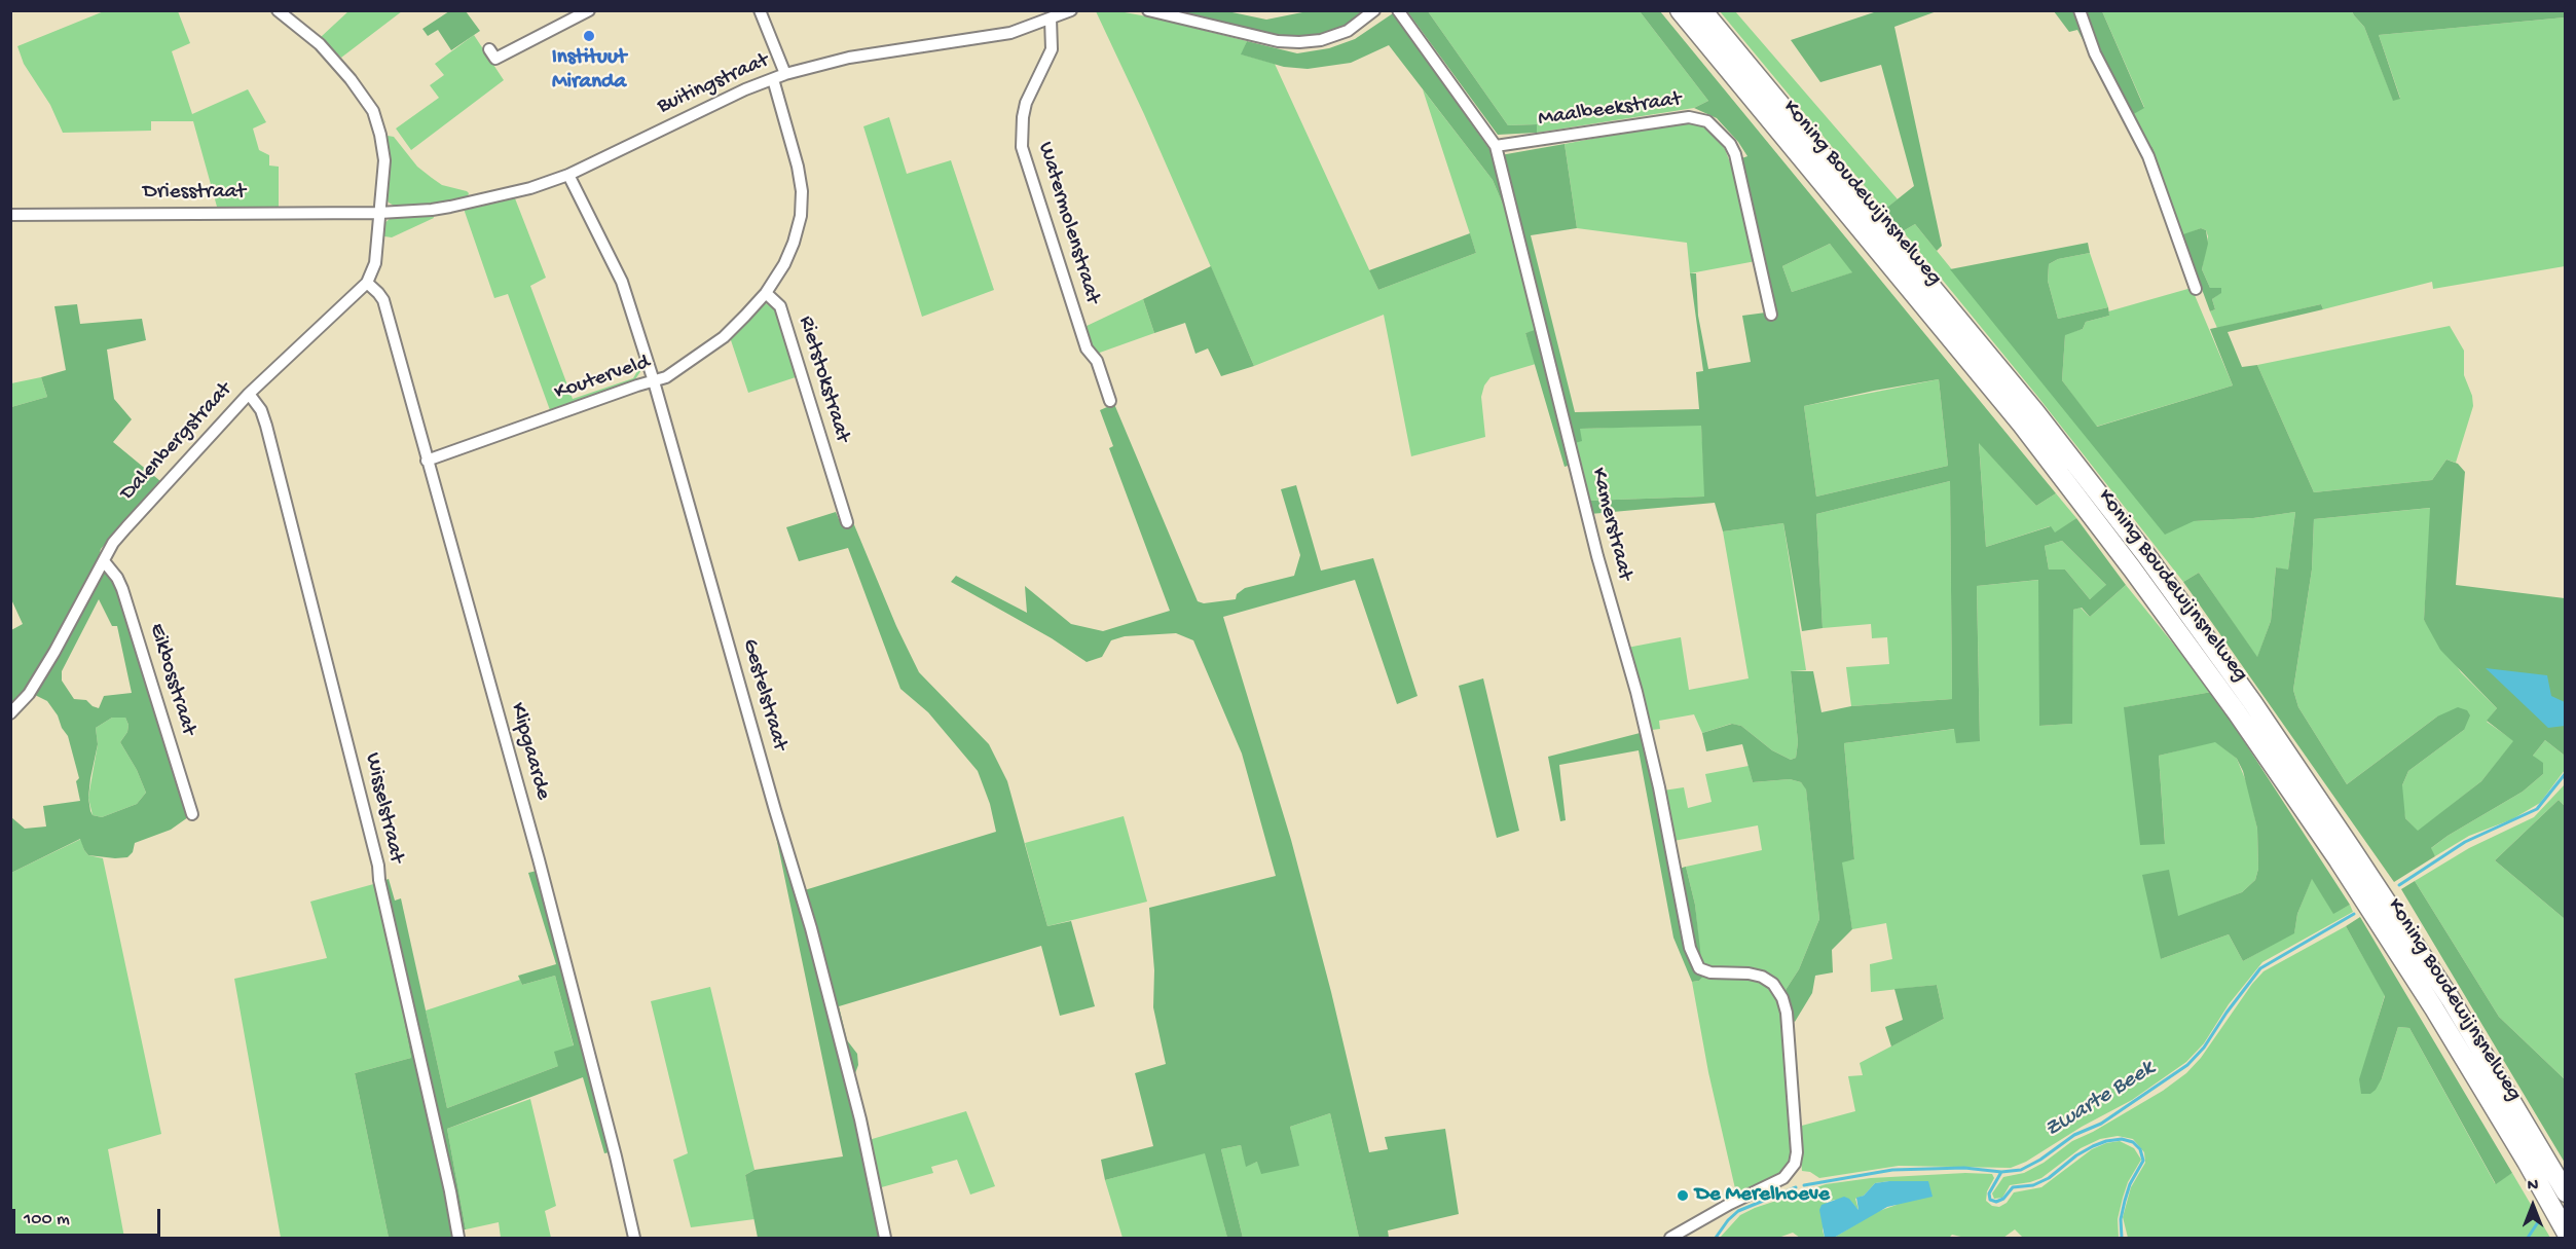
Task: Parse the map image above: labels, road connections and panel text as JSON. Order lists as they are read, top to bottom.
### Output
{
  "streets": {
    "highway": ["Koning Boudewijnsnelweg"],
    "street": [
      "Buitingstraat",
      "Maalbeekstraat",
      "Driesstraat",
      "Watermolenstraat",
      "Kouterveld",
      "Rietstokstraat",
      "Dalenbergstraat",
      "Kamerstraat",
      "Eikbosstraat",
      "Gestelstraat",
      "Klipgaarde",
      "Wisselstraat"
    ]
  },
  "crossings": [
    ["Buitingstraat", "Driesstraat"],
    ["Buitingstraat", "Watermolenstraat"],
    ["Buitingstraat", "Dalenbergstraat"],
    ["Buitingstraat", "Gestelstraat"],
    ["Maalbeekstraat", "Kamerstraat"],
    ["Driesstraat", "Dalenbergstraat"],
    ["Kouterveld", "Rietstokstraat"],
    ["Kouterveld", "Gestelstraat"],
    ["Kouterveld", "Klipgaarde"],
    ["Dalenbergstraat", "Eikbosstraat"],
    ["Dalenbergstraat", "Klipgaarde"],
    ["Dalenbergstraat", "Wisselstraat"]
  ],
  "water": ["Zwarte Beek"],
  "places": ["Instituut Miranda", "De Merelhoeve"],
  "scale_bar": "100 m",
  "north": "top"
}
